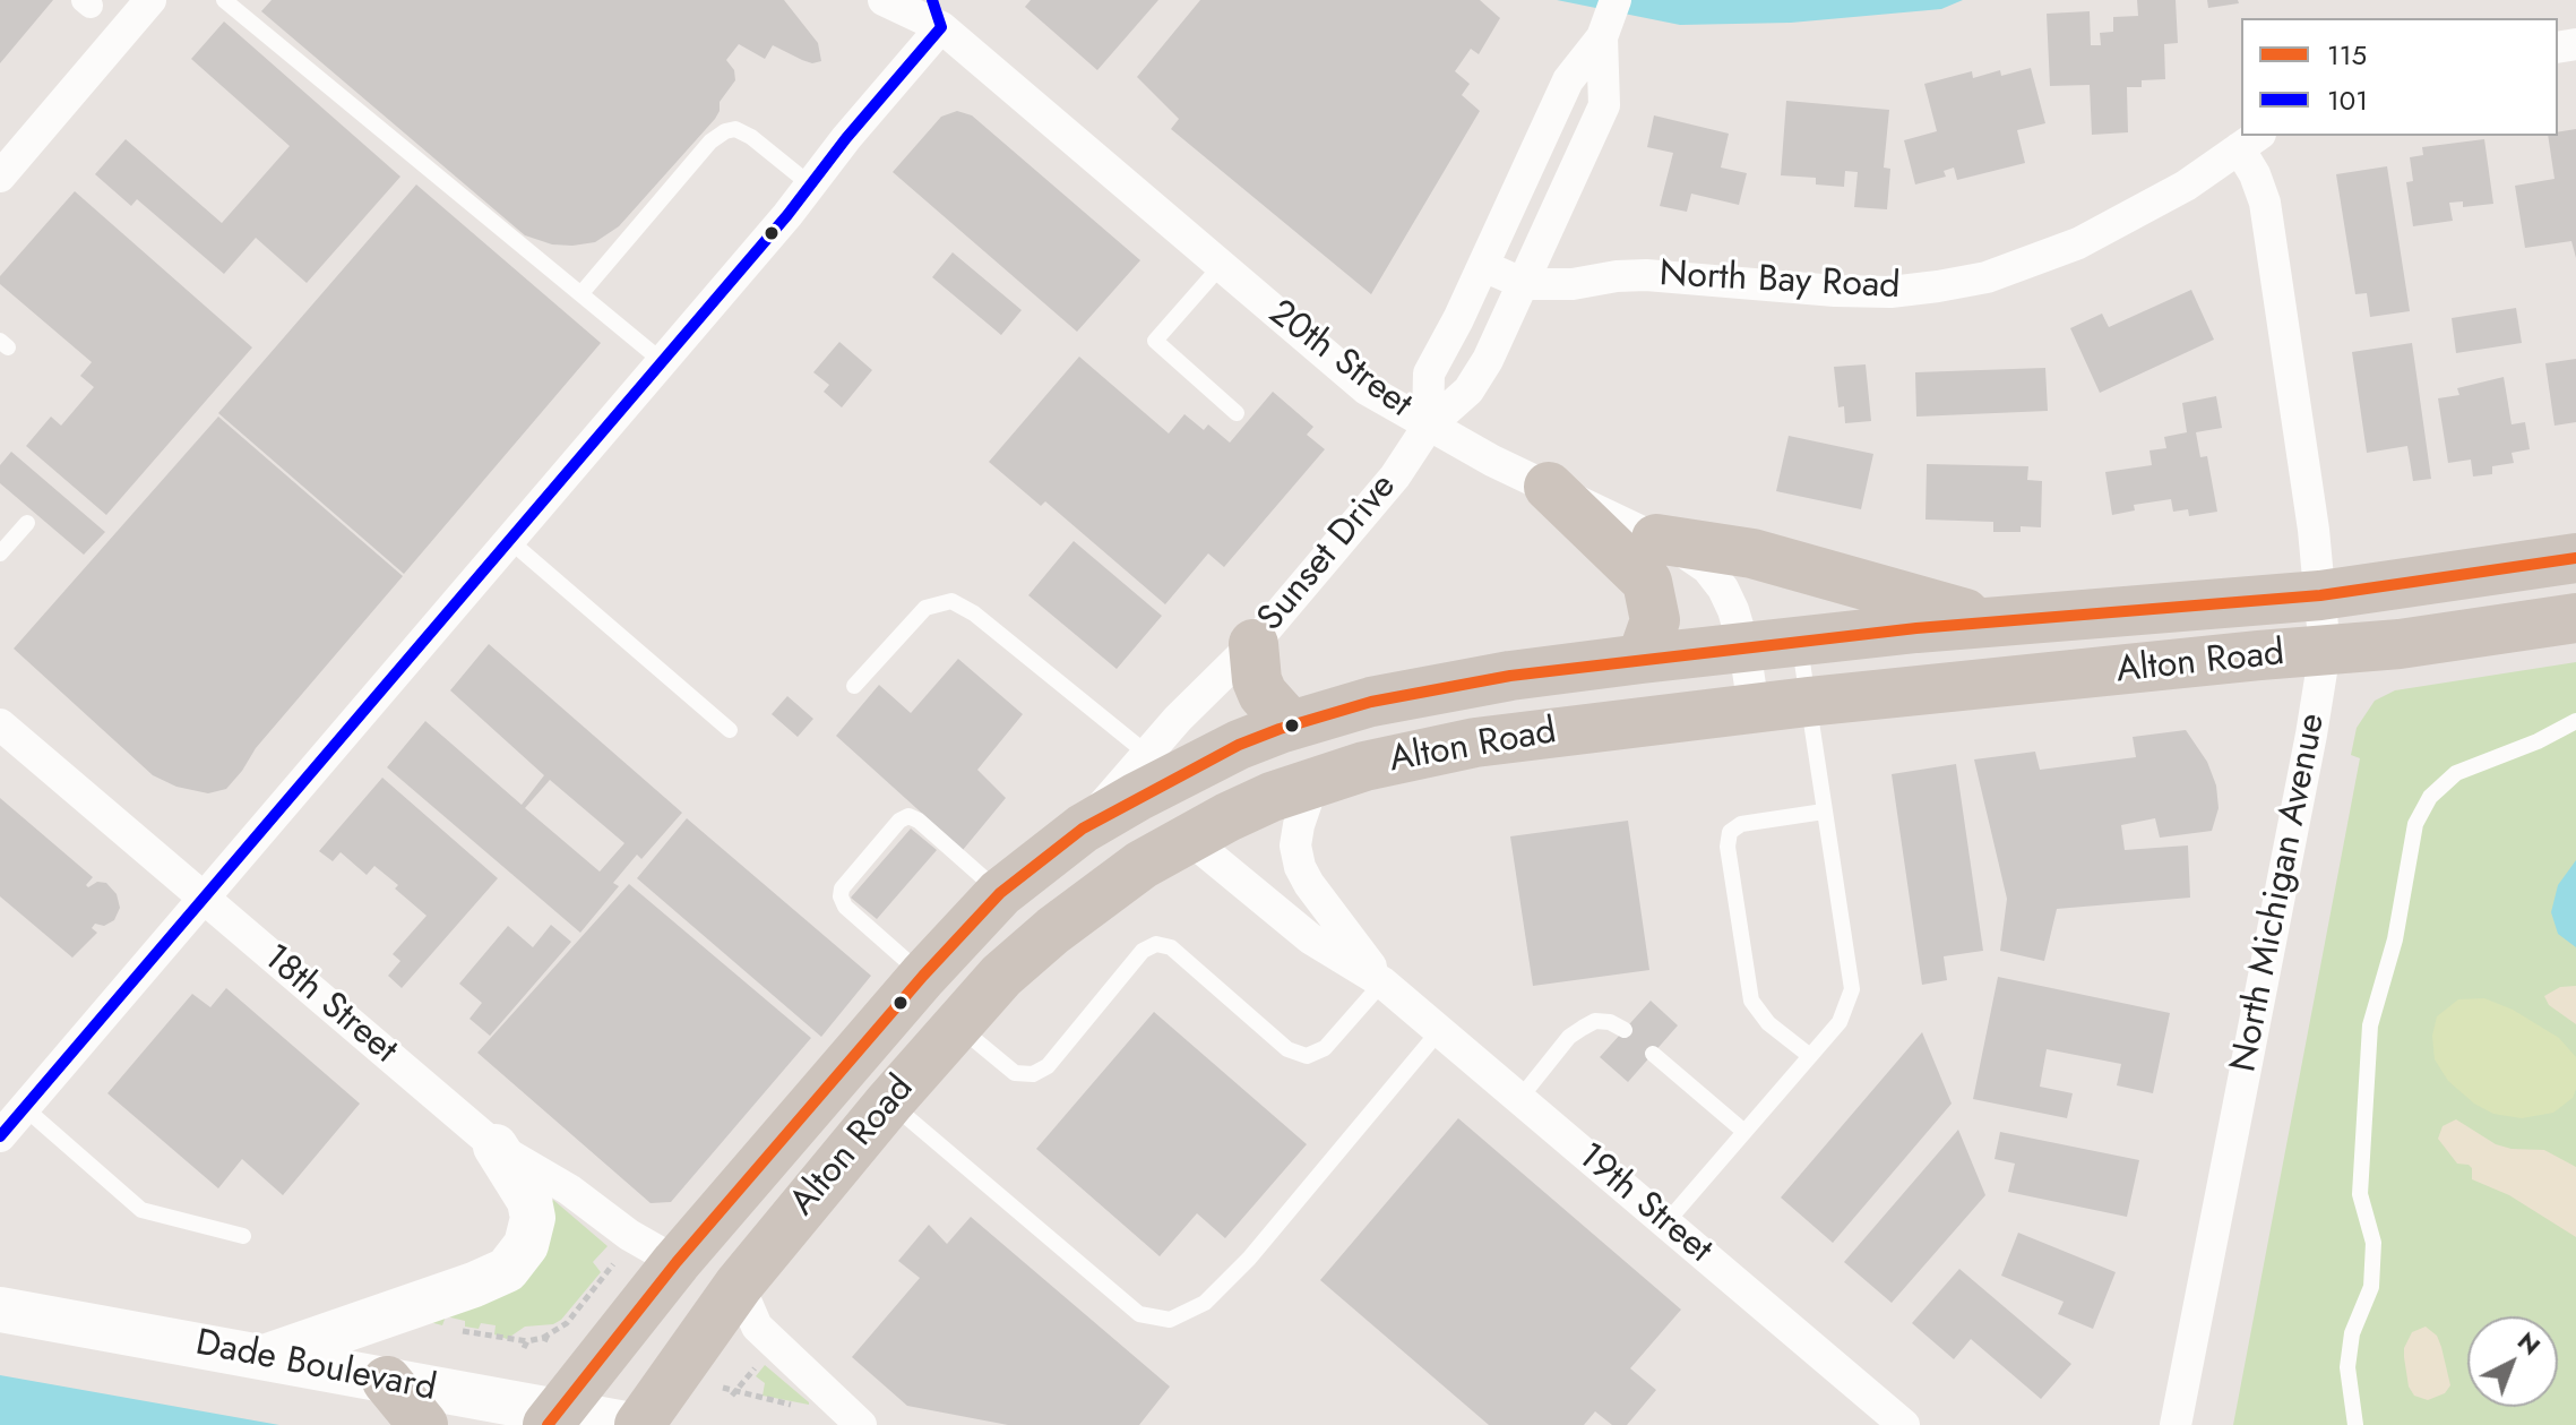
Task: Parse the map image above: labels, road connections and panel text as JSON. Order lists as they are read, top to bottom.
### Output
{
  "streets": {
    "highway": ["Alton Road"],
    "main road": ["Dade Boulevard"],
    "street": [
      "North Bay Road",
      "20th Street",
      "Sunset Drive",
      "North Michigan Avenue",
      "18th Street",
      "19th Street"
    ]
  },
  "crossings": [
    ["North Bay Road", "Sunset Drive"],
    ["North Bay Road", "North Michigan Avenue"],
    ["20th Street", "Sunset Drive"],
    ["20th Street", "Alton Road"],
    ["Sunset Drive", "Alton Road"],
    ["Alton Road", "North Michigan Avenue"],
    ["Alton Road", "18th Street"],
    ["Alton Road", "19th Street"],
    ["Alton Road", "Dade Boulevard"]
  ],
  "lines": ["transit line 101", "transit line 115"],
  "legend": ["115", "101"],
  "north": "top right"
}
